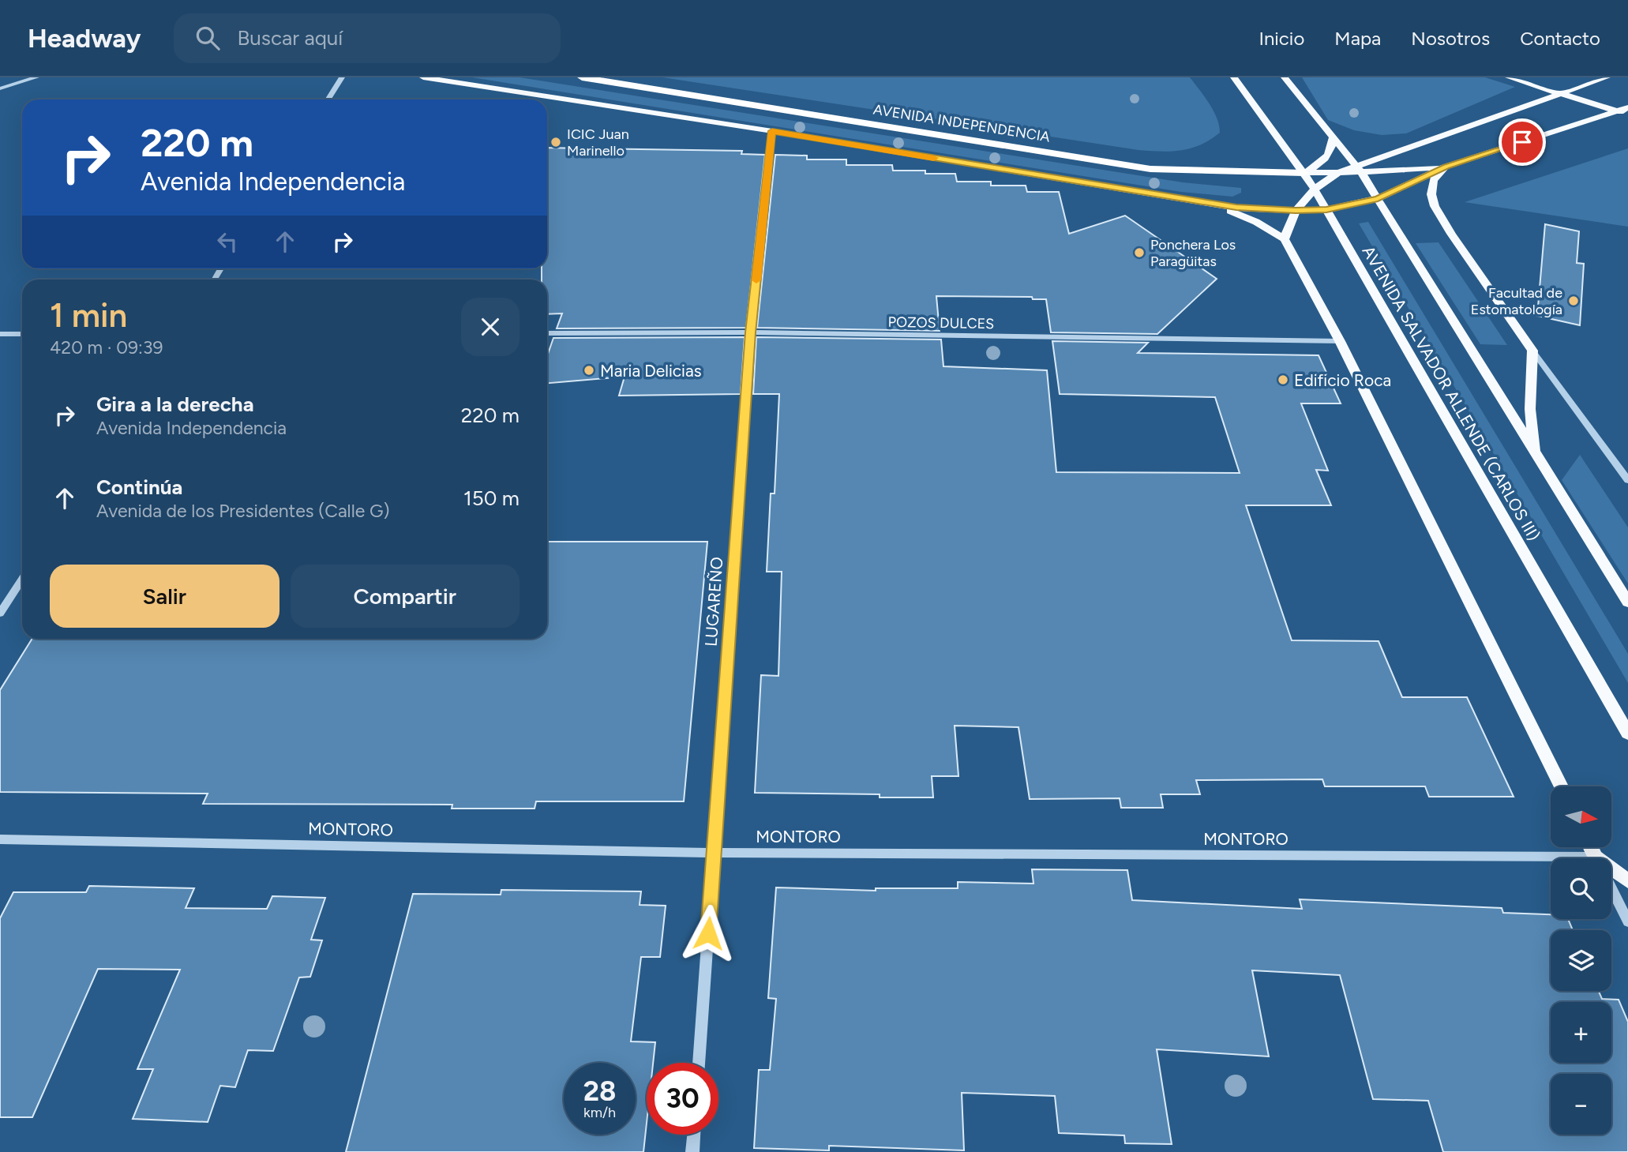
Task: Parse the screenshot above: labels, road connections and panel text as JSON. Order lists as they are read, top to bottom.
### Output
{
  "streets": {
    "highway": ["AVENIDA INDEPENDENCIA"],
    "main road": ["AVENIDA SALVADOR ALLENDE (CARLOS III)"],
    "street": ["POZOS DULCES", "LUGAREÑO", "MONTORO"]
  },
  "crossings": [
    ["AVENIDA INDEPENDENCIA", "AVENIDA SALVADOR ALLENDE (CARLOS III)"],
    ["POZOS DULCES", "LUGAREÑO"],
    ["LUGAREÑO", "MONTORO"]
  ],
  "places": [
    "ICIC Juan Marinello",
    "Ponchera Los Paragüitas",
    "Facultad de Estomatología",
    "Maria Delicias",
    "Edificio Roca"
  ],
  "north": "right",
  "page": {
    "header": "Headway",
    "search": "Buscar aquí",
    "nav": [
      "Inicio",
      "Mapa",
      "Nosotros",
      "Contacto"
    ],
    "turn": ["220 m", "Avenida Independencia"],
    "heading": ["1 min", "420 m · 09:39"],
    "list": [
      {
        "name": "Gira a la derecha",
        "note": "Avenida Independencia",
        "value": "220 m"
      },
      {
        "name": "Continúa",
        "note": "Avenida de los Presidentes (Calle G)",
        "value": "150 m"
      }
    ],
    "buttons": ["Salir", "Compartir"],
    "map_buttons": ["+", "−"],
    "speed": "28 km/h",
    "limit": "30"
  }
}
